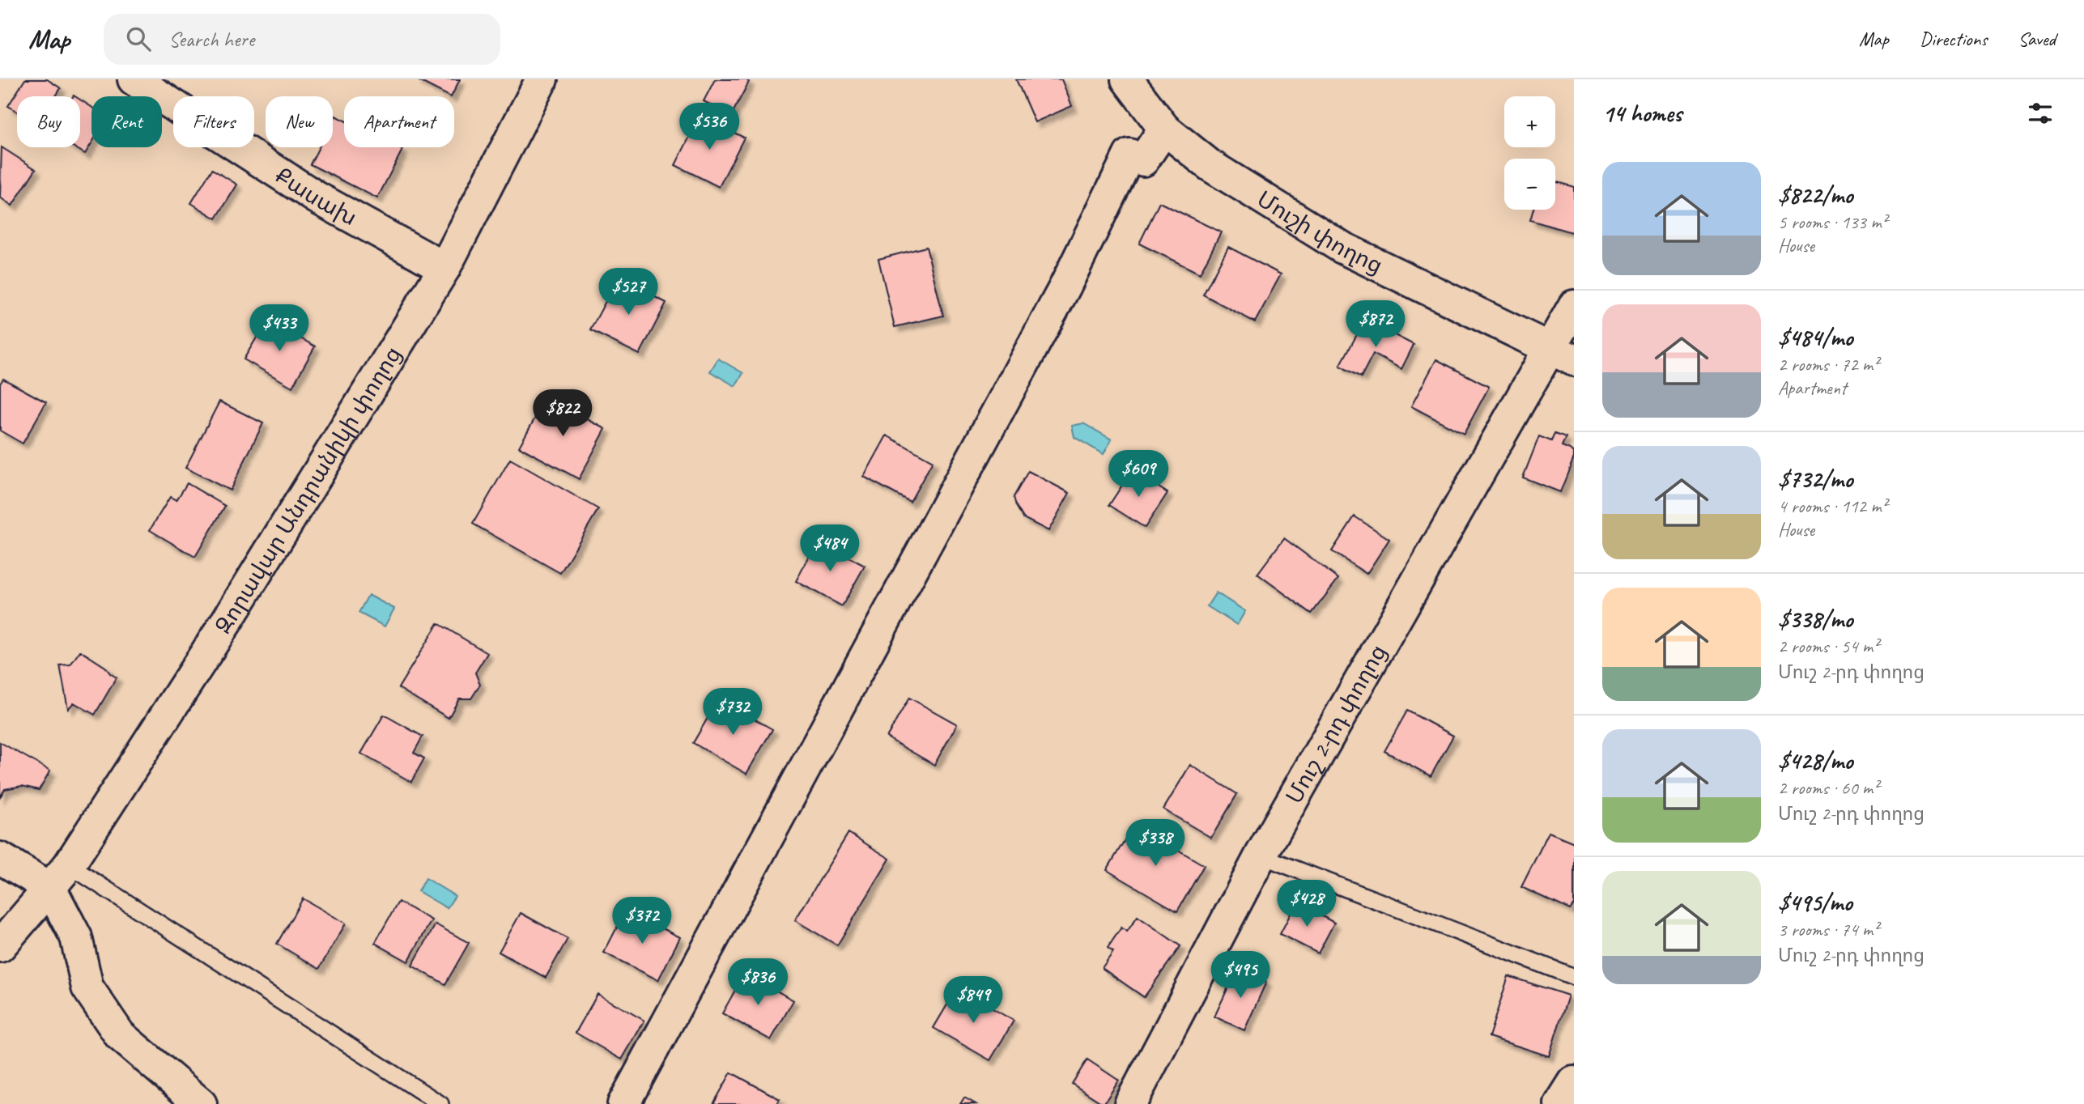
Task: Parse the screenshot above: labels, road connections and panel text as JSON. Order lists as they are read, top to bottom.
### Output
{
  "streets": {
    "street": [
      "Քասախ",
      "Մուշի փողոց",
      "Զորավար Անդրանիկի փողոց",
      "Մուշ 2-րդ փողոց"
    ]
  },
  "crossings": [
    ["Քասախ", "Զորավար Անդրանիկի փողոց"],
    ["Մուշի փողոց", "Մուշ 2-րդ փողոց"]
  ],
  "page": {
    "header": "Map",
    "search": "Search here",
    "nav": ["Map", "Directions", "Saved"],
    "heading": "14 homes",
    "map_buttons": ["+", "−"],
    "chip": [
      "Buy",
      "Rent",
      "Filters",
      "New",
      "Apartment"
    ],
    "price": [
      "$536",
      "$527",
      "$872",
      "$433",
      "$822",
      "$609",
      "$484",
      "$732",
      "$338",
      "$428",
      "$372",
      "$495",
      "$836",
      "$849"
    ],
    "list": [
      {
        "name": "$822/mo",
        "note": "5 rooms · 133 m² · House"
      },
      {
        "name": "$484/mo",
        "note": "2 rooms · 72 m² · Apartment"
      },
      {
        "name": "$732/mo",
        "note": "4 rooms · 112 m² · House"
      },
      {
        "name": "$338/mo",
        "note": "2 rooms · 54 m² · Մուշ 2-րդ փողոց"
      },
      {
        "name": "$428/mo",
        "note": "2 rooms · 60 m² · Մուշ 2-րդ փողոց"
      },
      {
        "name": "$495/mo",
        "note": "3 rooms · 74 m² · Մուշ 2-րդ փողոց"
      }
    ]
  }
}
